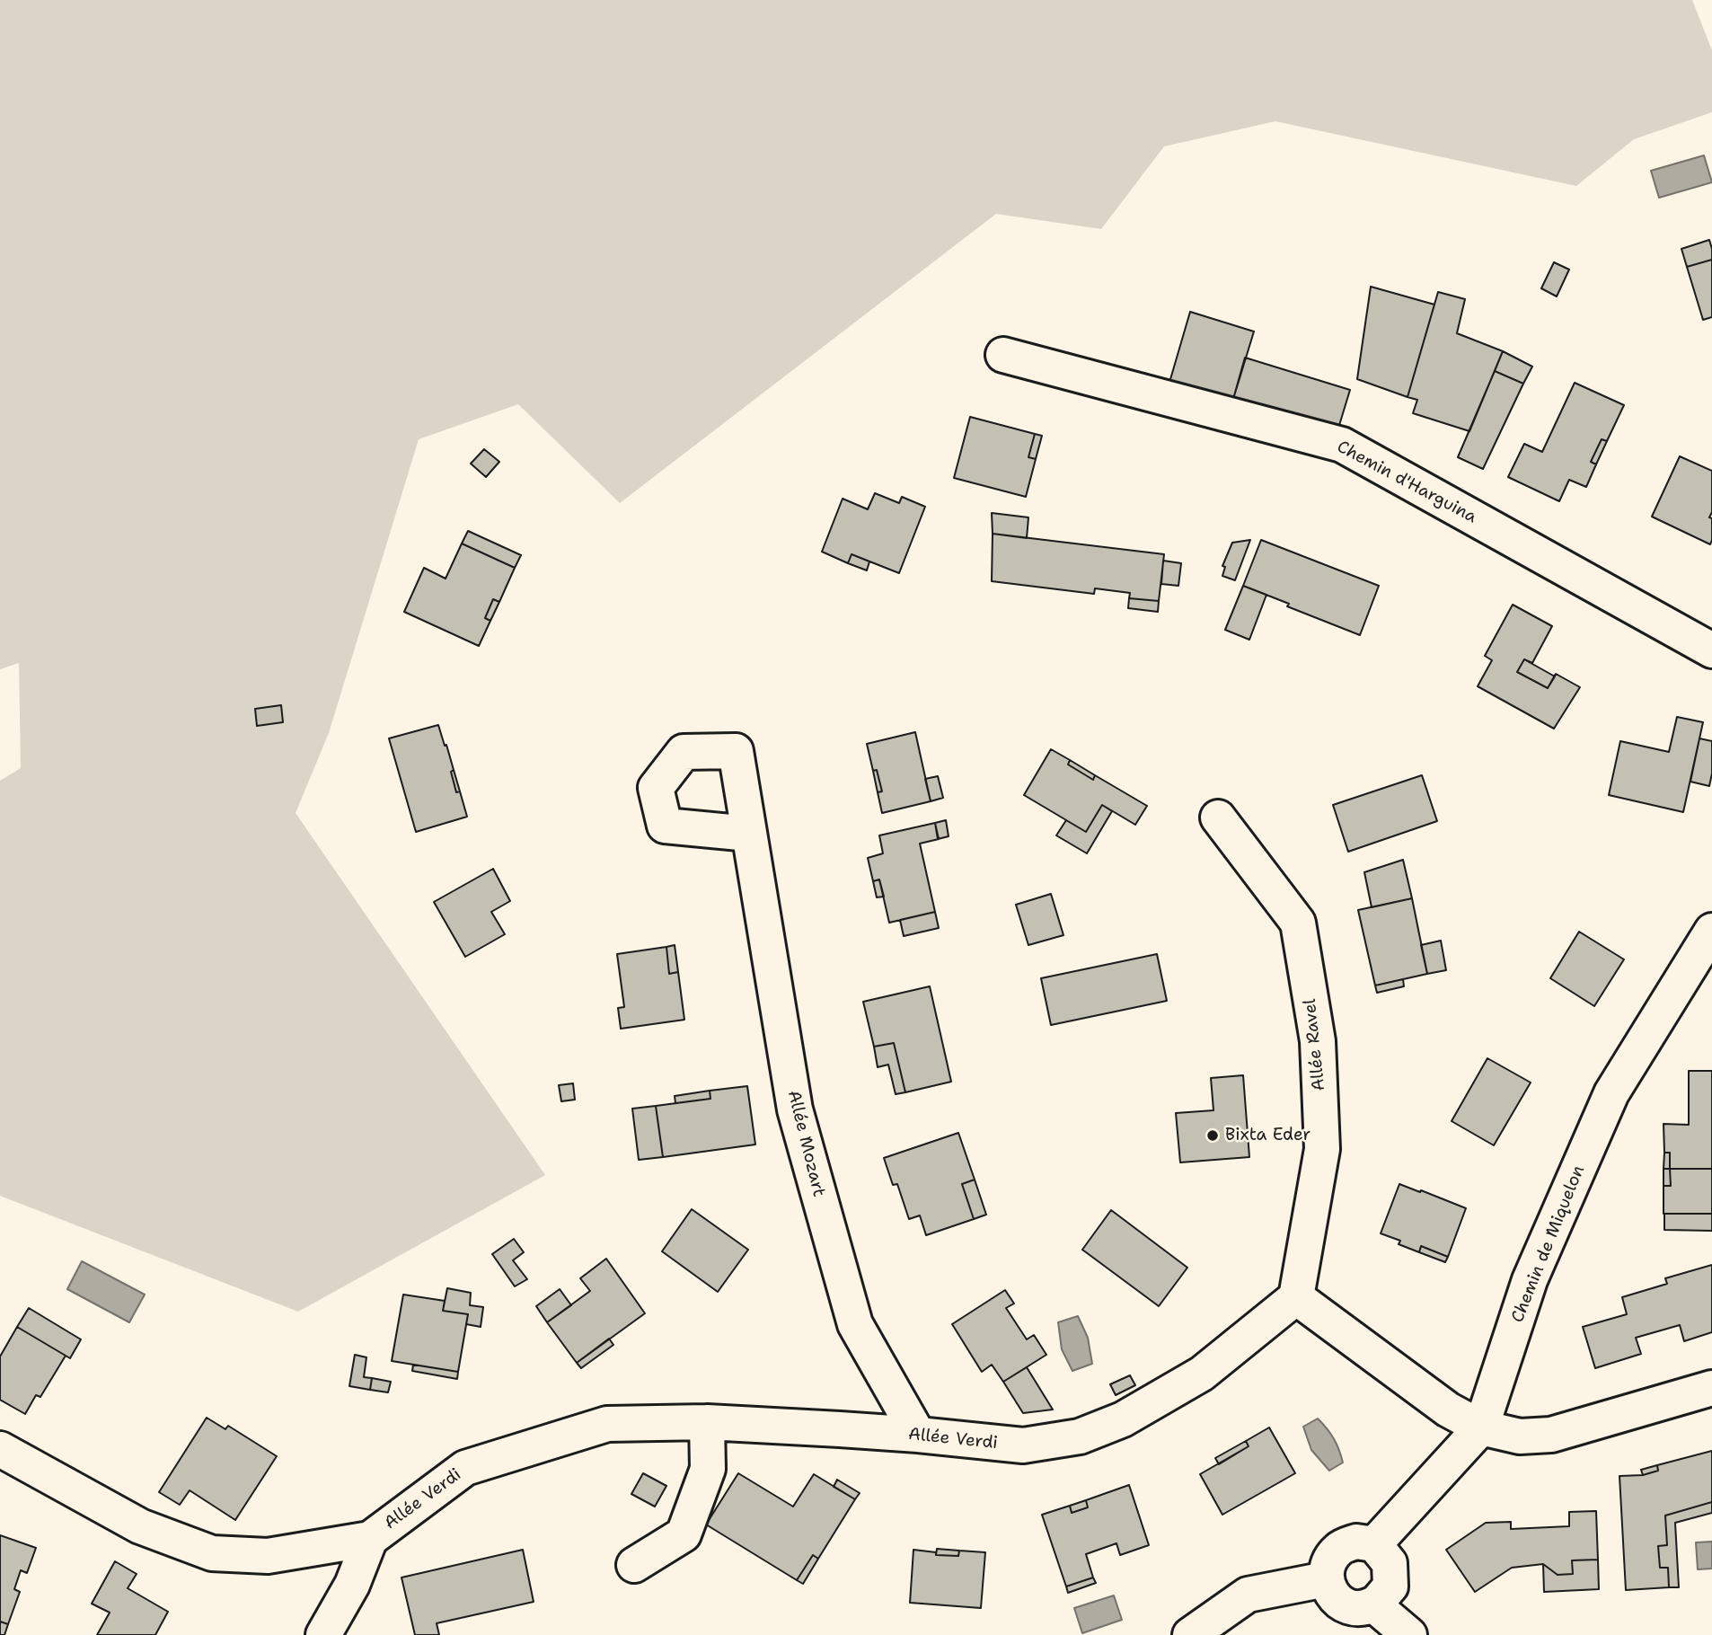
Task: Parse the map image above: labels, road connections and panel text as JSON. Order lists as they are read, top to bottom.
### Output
{
  "streets": {
    "street": [
      "Chemin d'Harguina",
      "Allée Ravel",
      "Allée Mozart",
      "Chemin de Miquelon",
      "Allée Verdi"
    ]
  },
  "crossings": [
    ["Allée Ravel", "Allée Verdi"],
    ["Allée Mozart", "Allée Verdi"]
  ],
  "places": ["Bixta Eder"]
}
